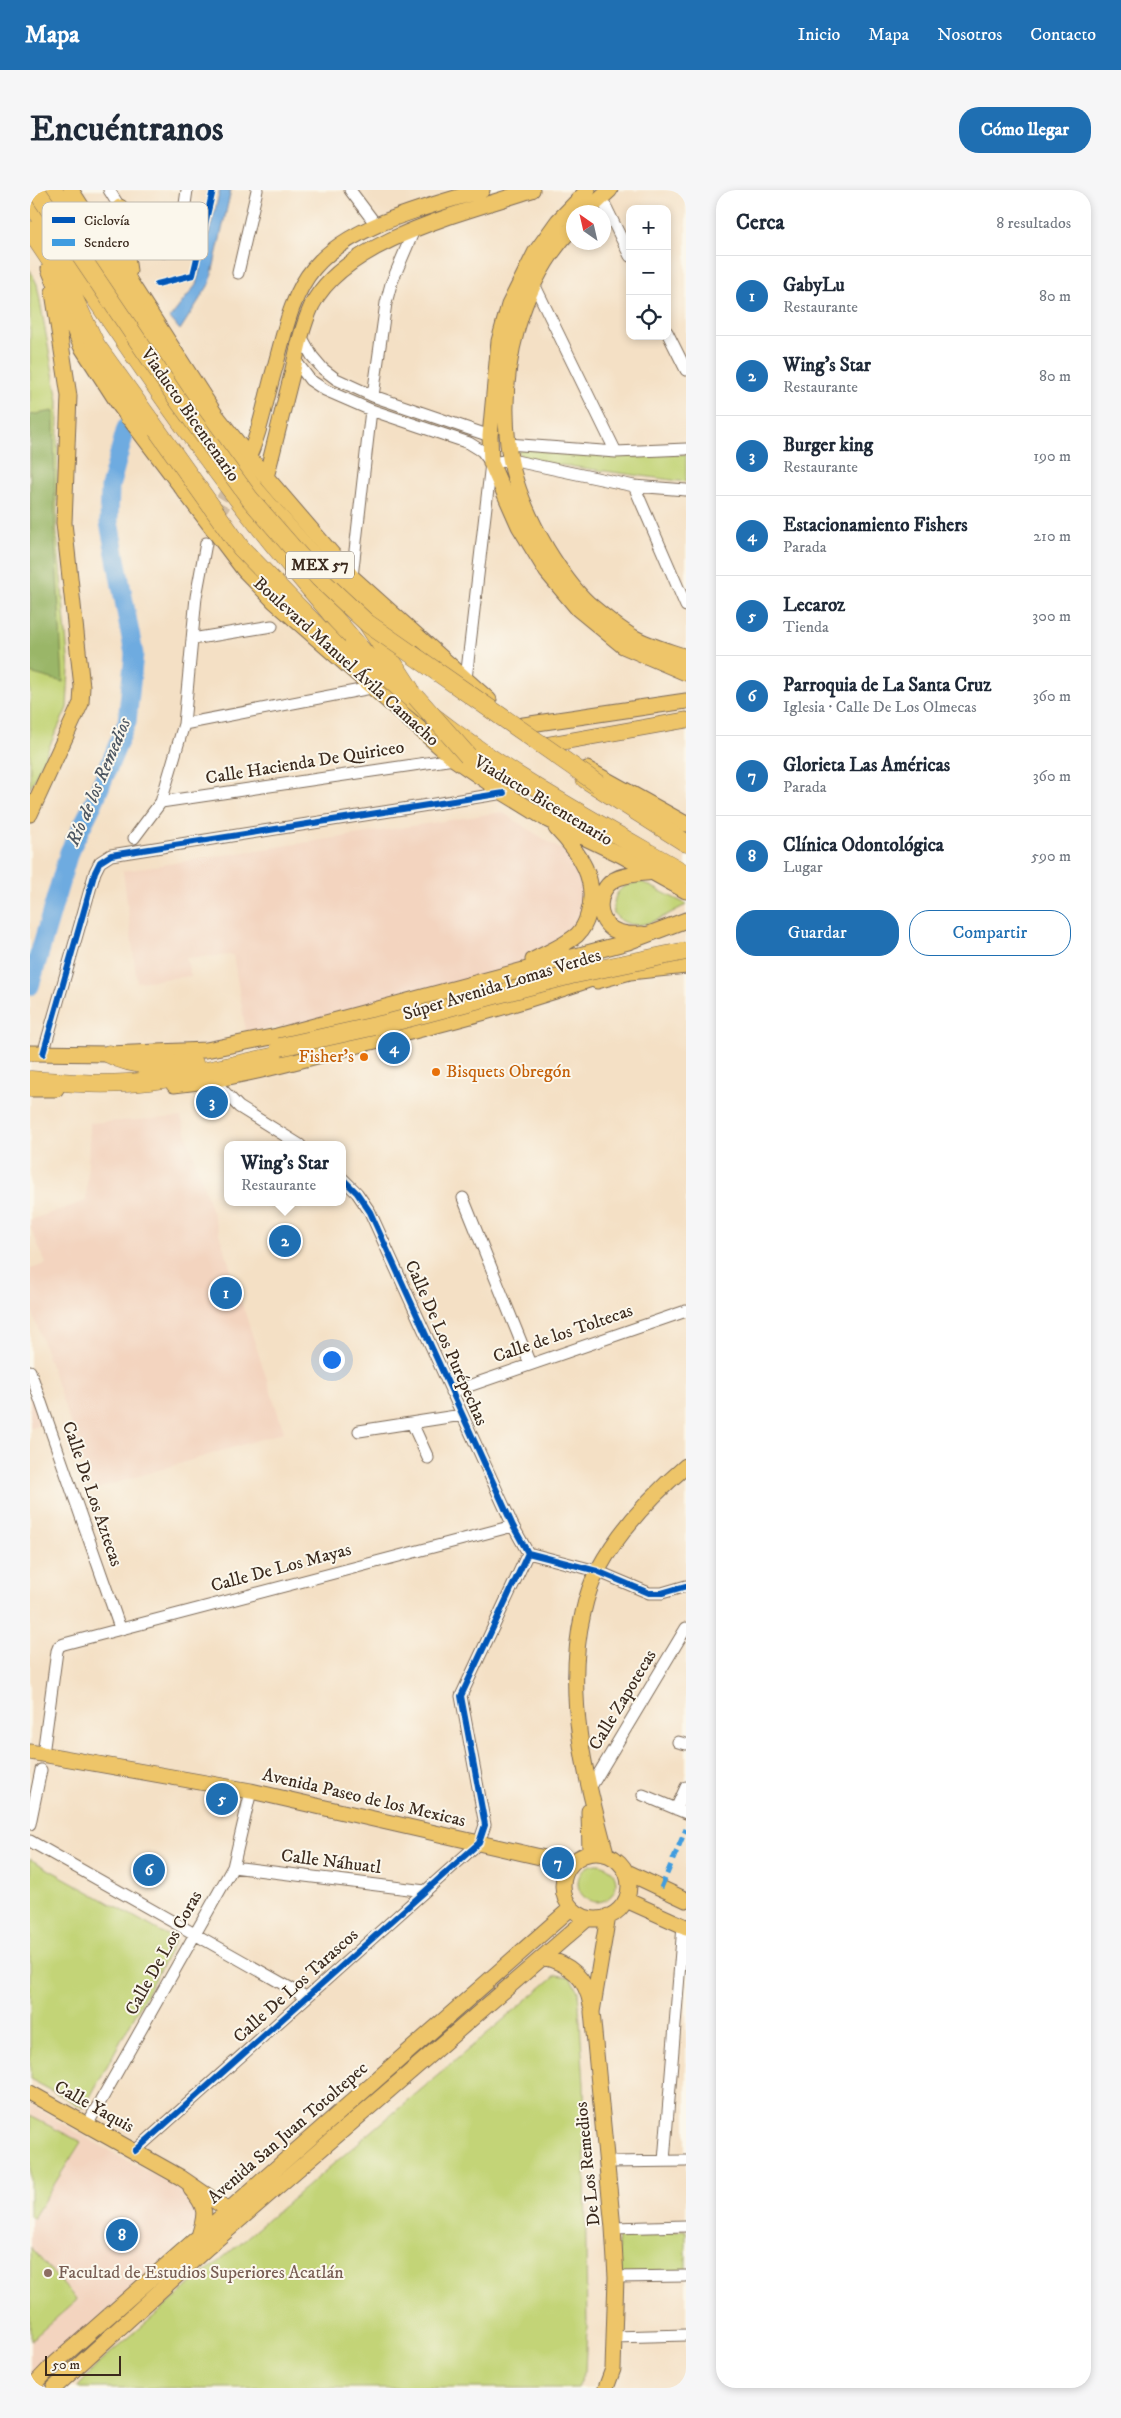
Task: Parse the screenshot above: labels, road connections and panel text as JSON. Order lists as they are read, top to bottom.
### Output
{
  "streets": {
    "highway": ["Viaducto Bicentenario", "MEX 57", "Boulevard Manuel Ávila Camacho"],
    "main road": [
      "Súper Avenida Lomas Verdes",
      "Avenida Paseo de los Mexicas",
      "Calle Yaquis",
      "Avenida San Juan Totoltepec",
      "De Los Remedios"
    ],
    "street": [
      "Calle Hacienda De Quiriceo",
      "Calle de los Toltecas",
      "Calle De Los Purépechas",
      "Calle De Los Aztecas",
      "Calle De Los Mayas",
      "Calle Zapotecas",
      "Calle Náhuatl",
      "Calle De Los Coras",
      "Calle De Los Tarascos"
    ]
  },
  "crossings": [
    ["Viaducto Bicentenario", "Boulevard Manuel Ávila Camacho"],
    ["Viaducto Bicentenario", "Calle Hacienda De Quiriceo"],
    ["Boulevard Manuel Ávila Camacho", "Calle Hacienda De Quiriceo"],
    ["Calle de los Toltecas", "Calle De Los Purépechas"],
    ["Calle De Los Purépechas", "Calle De Los Mayas"],
    ["Calle De Los Aztecas", "Calle De Los Mayas"],
    ["Calle De Los Mayas", "Avenida Paseo de los Mexicas"],
    ["Avenida Paseo de los Mexicas", "Calle De Los Coras"],
    ["Avenida Paseo de los Mexicas", "Calle De Los Tarascos"],
    ["Avenida Paseo de los Mexicas", "Avenida San Juan Totoltepec"],
    ["Avenida Paseo de los Mexicas", "De Los Remedios"],
    ["Calle Náhuatl", "Calle De Los Coras"],
    ["Calle Náhuatl", "Calle De Los Tarascos"],
    ["Calle De Los Coras", "Calle Yaquis"],
    ["Calle De Los Tarascos", "Calle Yaquis"],
    ["Calle Yaquis", "Avenida San Juan Totoltepec"],
    ["Avenida San Juan Totoltepec", "De Los Remedios"]
  ],
  "water": ["Río de los Remedios"],
  "places": ["Fisher's", "Bisquets Obregón", "Facultad de Estudios Superiores Acatlán"],
  "legend": ["Ciclovía", "Sendero"],
  "scale_bar": "50 m",
  "north": "top left",
  "page": {
    "header": "Mapa",
    "nav": [
      "Inicio",
      "Mapa",
      "Nosotros",
      "Contacto"
    ],
    "buttons": [
      "Cómo llegar",
      ["Guardar", "Compartir"]
    ],
    "title": "Encuéntranos",
    "heading": ["Cerca", "8 resultados"],
    "map_buttons": ["+", "−"],
    "list": [
      {
        "mark": "1",
        "name": "GabyLu",
        "note": "Restaurante",
        "value": "80 m"
      },
      {
        "mark": "2",
        "name": "Wing's Star",
        "note": "Restaurante",
        "value": "80 m"
      },
      {
        "mark": "3",
        "name": "Burger king",
        "note": "Restaurante",
        "value": "190 m"
      },
      {
        "mark": "4",
        "name": "Estacionamiento Fishers",
        "note": "Parada",
        "value": "210 m"
      },
      {
        "mark": "5",
        "name": "Lecaroz",
        "note": "Tienda",
        "value": "300 m"
      },
      {
        "mark": "6",
        "name": "Parroquia de La Santa Cruz",
        "note": "Iglesia · Calle De Los Olmecas",
        "value": "360 m"
      },
      {
        "mark": "7",
        "name": "Glorieta Las Américas",
        "note": "Parada",
        "value": "360 m"
      },
      {
        "mark": "8",
        "name": "Clínica Odontológica",
        "note": "Lugar",
        "value": "590 m"
      }
    ],
    "pins": [
      "4",
      "3",
      "2",
      "1",
      "5",
      "7",
      "6",
      "8"
    ],
    "popup": ["Wing's Star", "Restaurante"],
    "scale": "50 m"
  }
}
